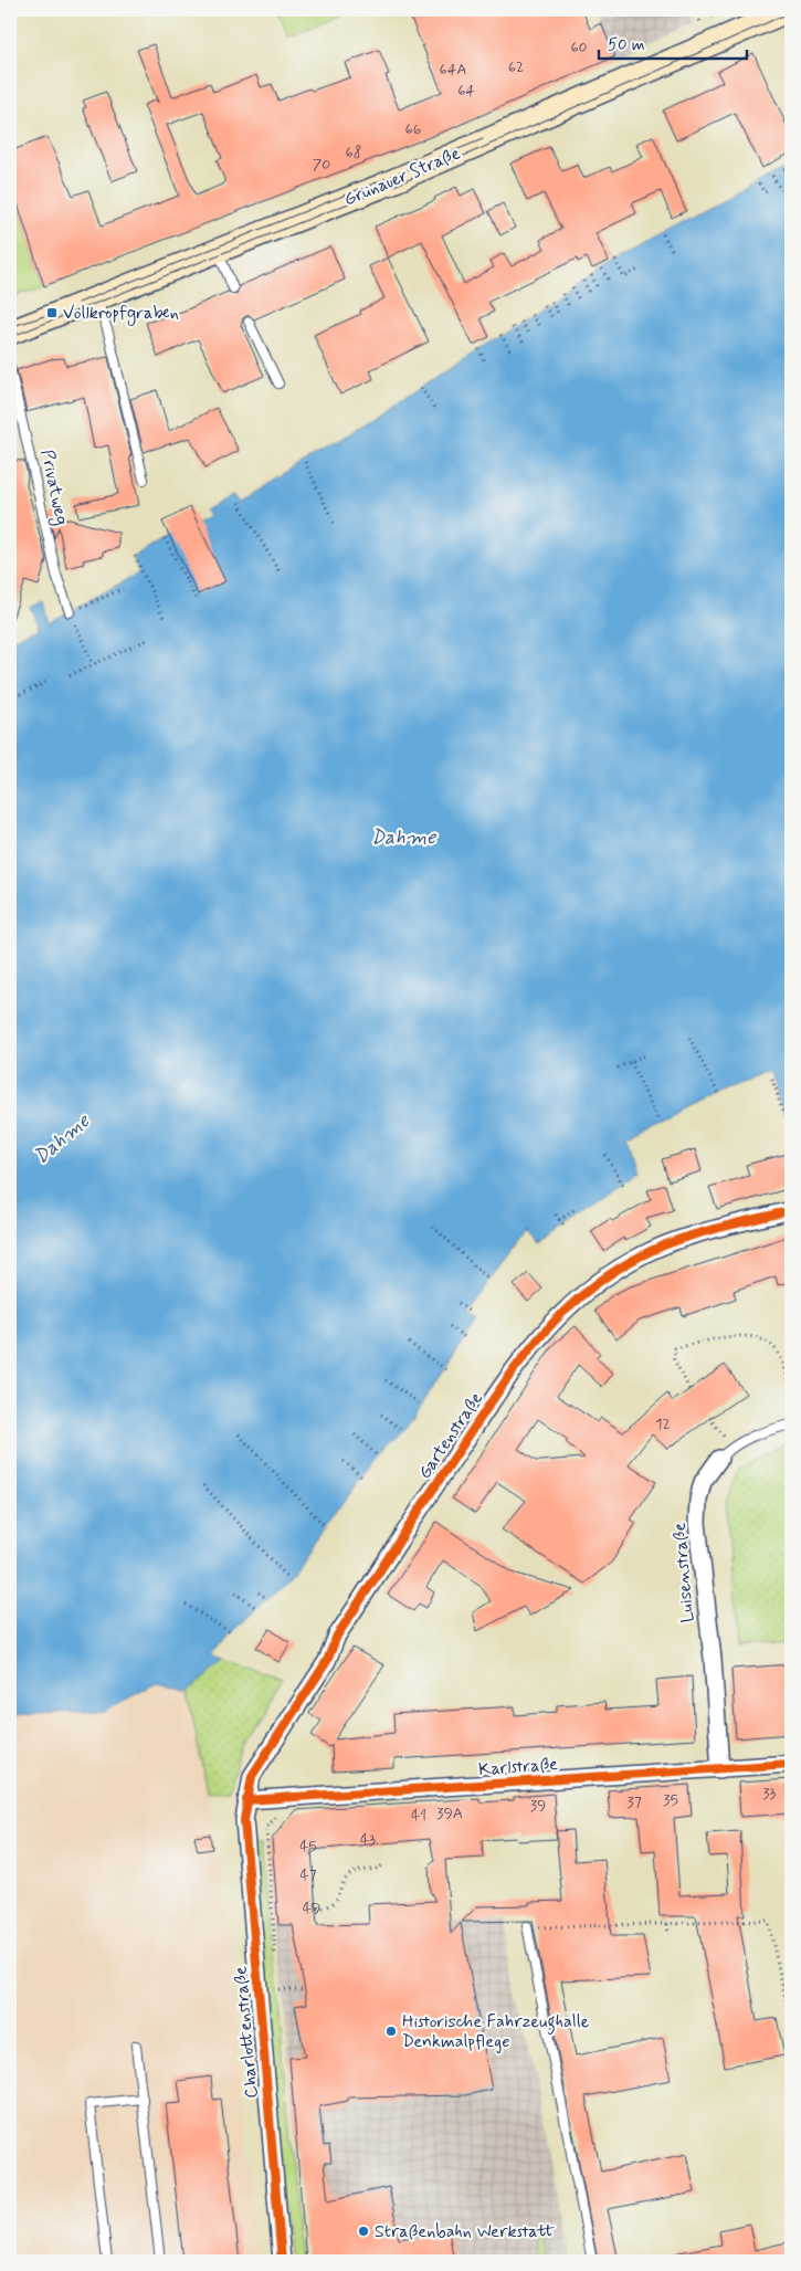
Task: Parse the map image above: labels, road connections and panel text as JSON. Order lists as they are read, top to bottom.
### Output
{
  "streets": {
    "main road": ["Grünauer Straße"],
    "street": [
      "Gartenstraße",
      "Luisenstraße",
      "Karlstraße",
      "Charlottenstraße"
    ],
    "lane": ["Privatweg"]
  },
  "crossings": [
    ["Gartenstraße", "Karlstraße"],
    ["Gartenstraße", "Charlottenstraße"],
    ["Luisenstraße", "Karlstraße"],
    ["Karlstraße", "Charlottenstraße"]
  ],
  "water": ["Dahme"],
  "places": {
    "transit": ["Vollkropfgraben"],
    "other": ["Historische Fahrzeughalle Denkmalpflege", "Straßenbahn Werkstatt"]
  },
  "house_numbers": [
    "60",
    "62",
    "64A",
    "64",
    "66",
    "68",
    "70",
    "12",
    "33",
    "35",
    "37",
    "39",
    "39A",
    "41",
    "43",
    "45",
    "47",
    "49"
  ],
  "scale_bar": "50 m"
}
